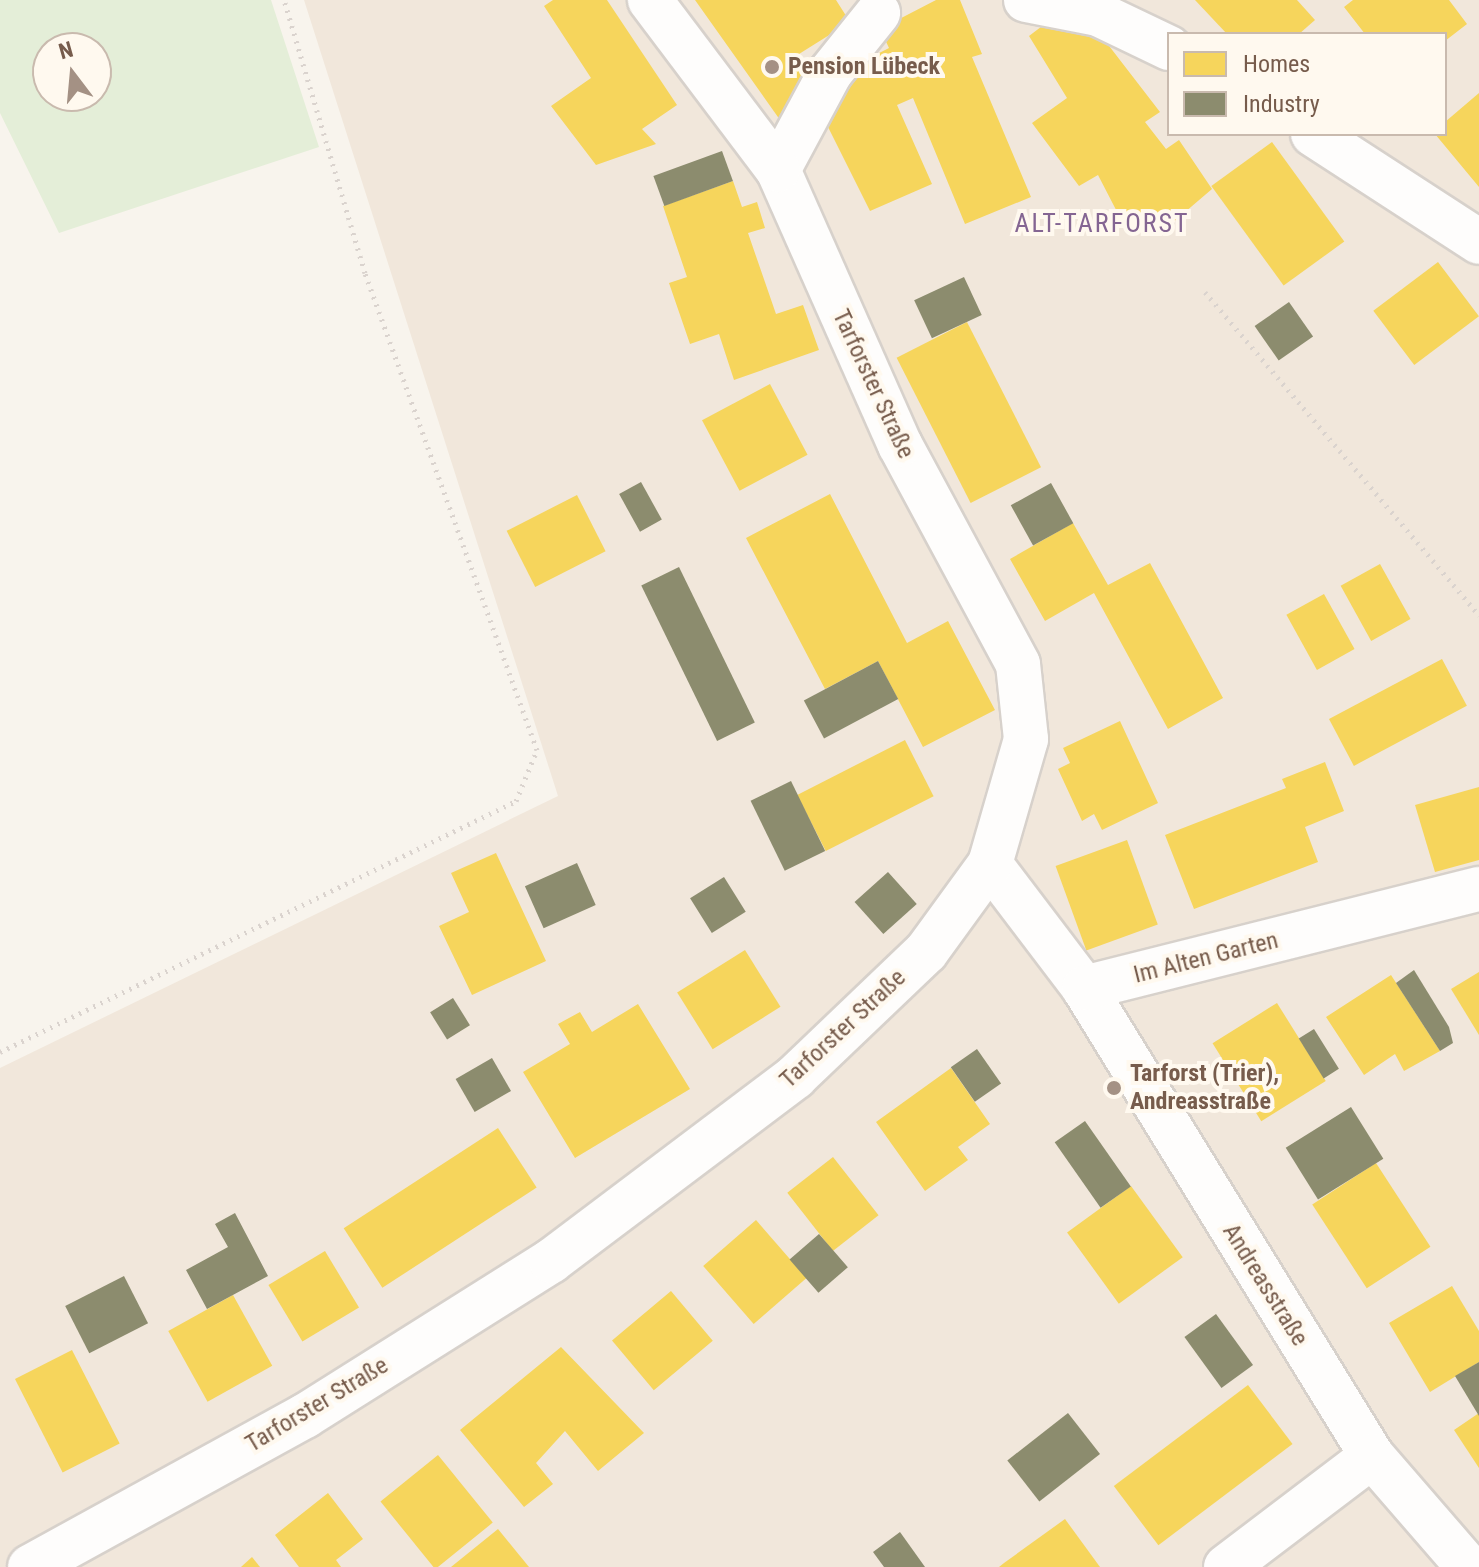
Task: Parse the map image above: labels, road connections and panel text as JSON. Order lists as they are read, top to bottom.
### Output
{
  "streets": {
    "street": ["Tarforster Straße", "Im Alten Garten", "Andreasstraße"]
  },
  "crossings": [
    ["Im Alten Garten", "Andreasstraße"]
  ],
  "districts": ["ALT-TARFORST"],
  "places": ["Pension Lübeck", "Tarforst (Trier), Andreasstraße"],
  "legend": ["Homes", "Industry"],
  "north": "top"
}
